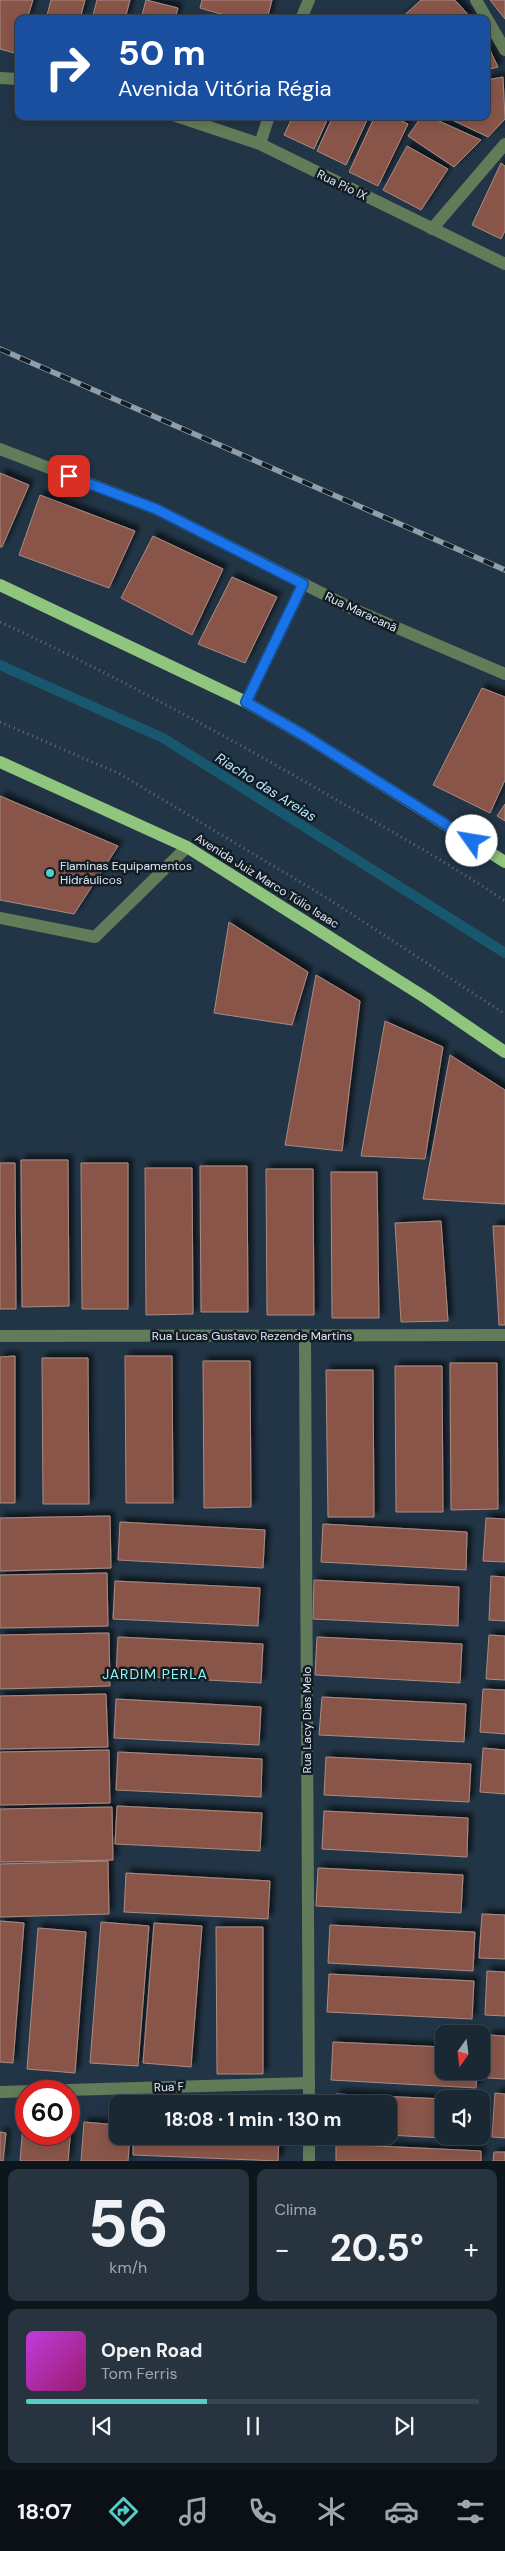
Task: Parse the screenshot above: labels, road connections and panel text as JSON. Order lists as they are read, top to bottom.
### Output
{
  "streets": {
    "main road": ["Avenida Juiz Marco Túlio Isaac"],
    "street": [
      "Rua Pio IX",
      "Rua Maracanã",
      "Rua Lucas Gustavo Rezende Martins",
      "Rua Lacy Dias Melo",
      "Rua F"
    ]
  },
  "crossings": [
    ["Rua Lucas Gustavo Rezende Martins", "Rua Lacy Dias Melo"],
    ["Rua Lacy Dias Melo", "Rua F"]
  ],
  "districts": ["JARDIM PERLA"],
  "water": ["Riacho das Areias"],
  "places": ["Flaminas Equipamentos Hidráulicos"],
  "north": "bottom",
  "page": {
    "turn": ["50 m", "Avenida Vitória Régia"],
    "limit": "60",
    "trip": "18:08 · 1 min · 130 m",
    "tile": [
      ["56", "km/h"],
      "Clima"
    ],
    "heat": ["−", "20.5°", "+"],
    "song": ["Open Road", "Tom Ferris"],
    "tabs": "18:07"
  }
}
